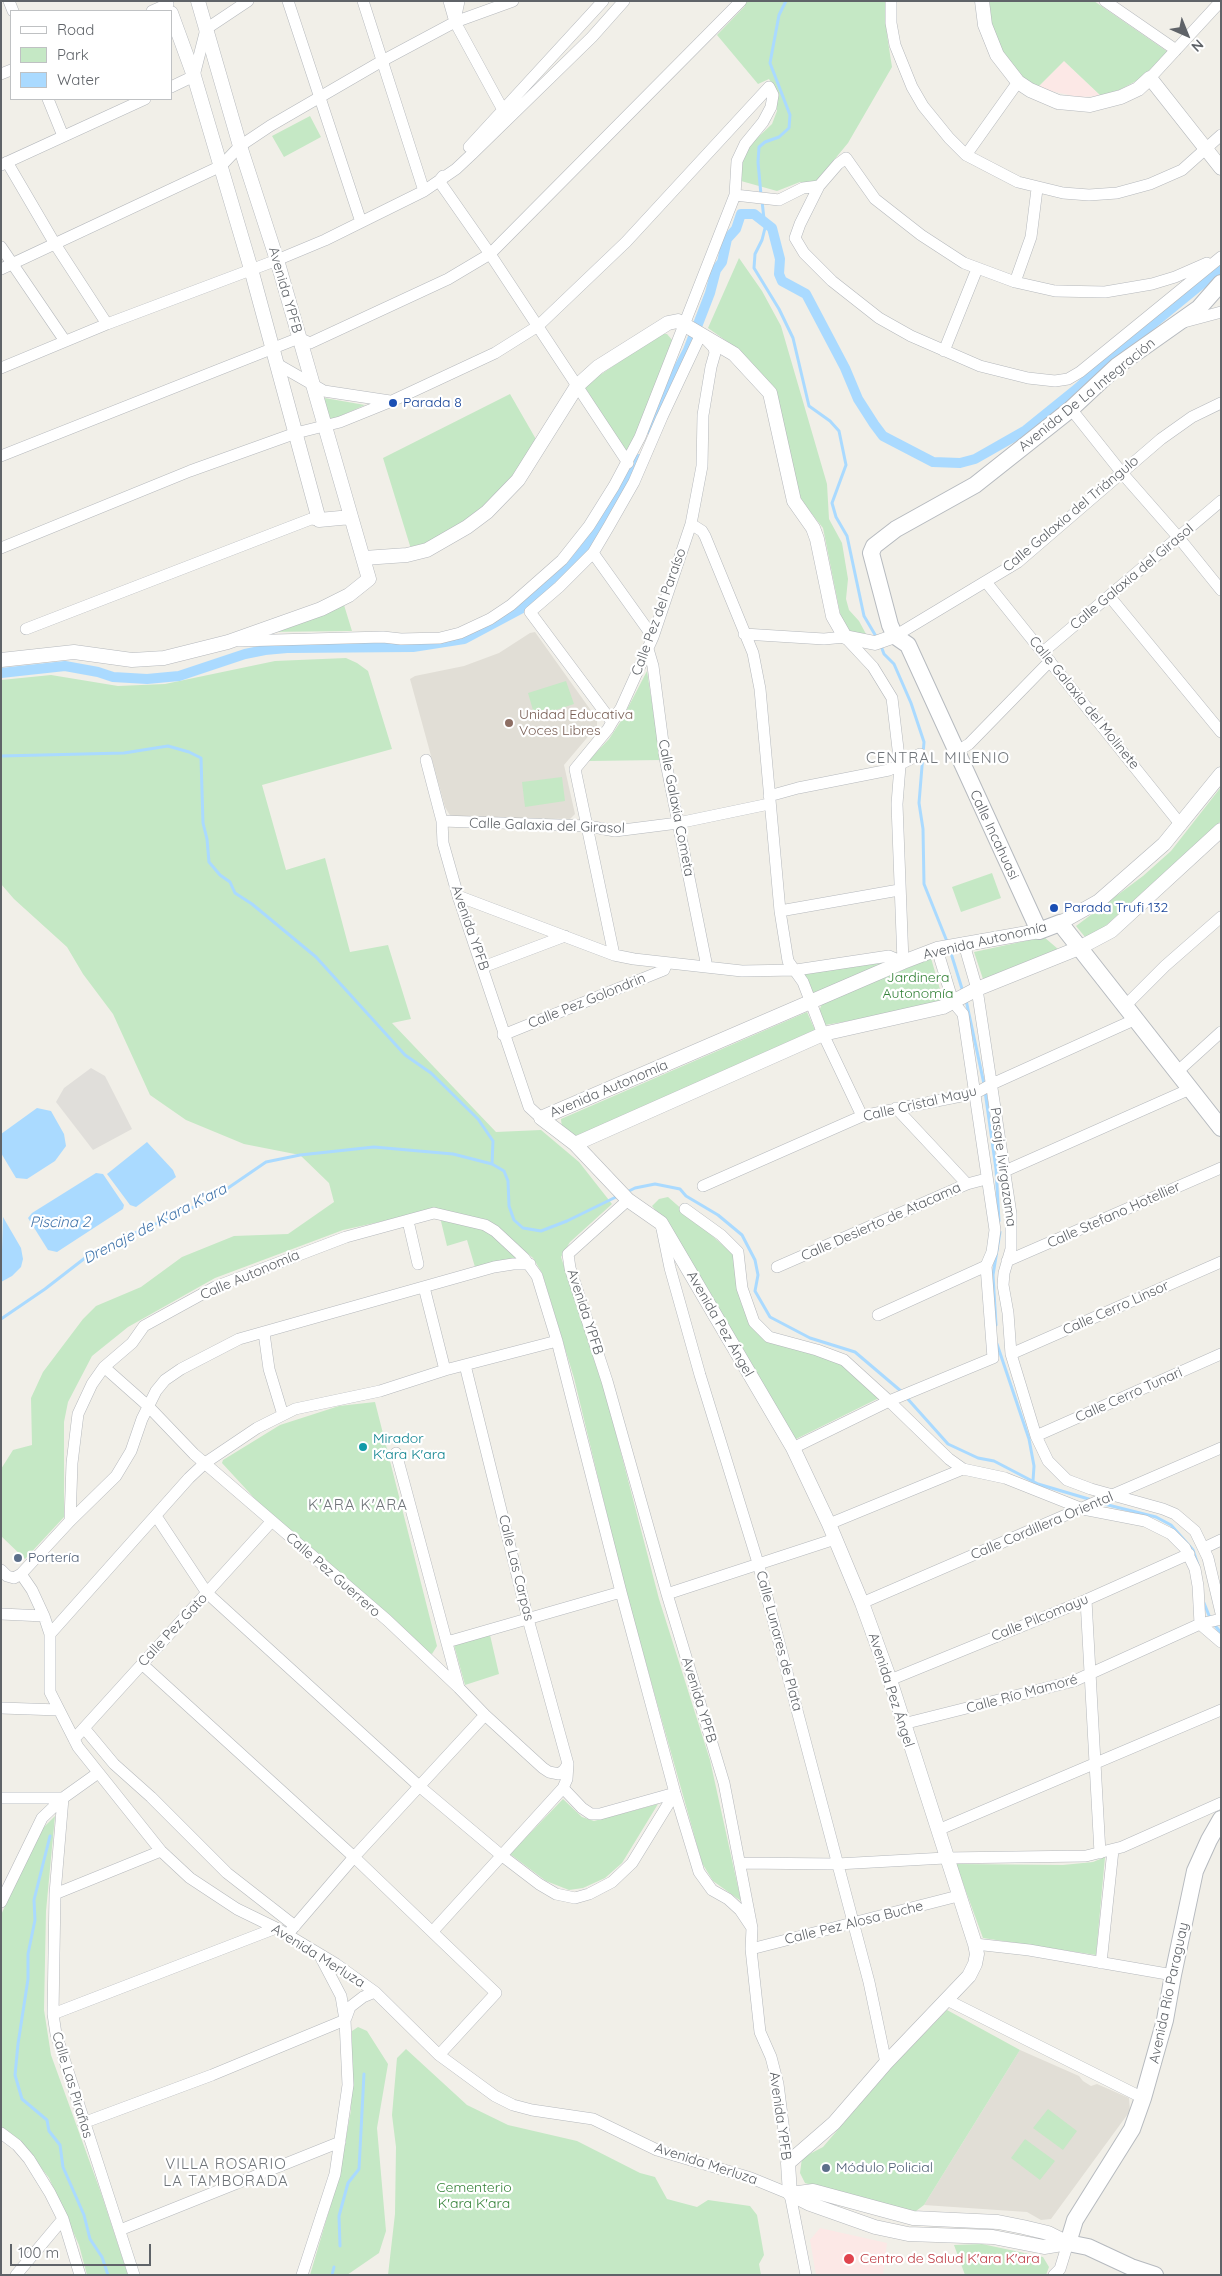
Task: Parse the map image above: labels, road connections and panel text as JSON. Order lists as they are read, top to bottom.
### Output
{
  "streets": {
    "main road": [
      "Avenida De La Integración",
      "Calle Incahuasi",
      "Avenida Autonomía",
      "Avenida Río Paraguay"
    ],
    "street": [
      "Avenida YPFB",
      "Calle Galaxia del Triángulo",
      "Calle Galaxia del Girasol",
      "Calle Pez del Paraíso",
      "Calle Galaxia del Molinete",
      "Calle Galaxia Cometa",
      "Calle Pez Golondrin",
      "Calle Cristal Mayu",
      "Pasaje Ivirgazama",
      "Calle Stefano Hotellier",
      "Calle Desierto de Atacama",
      "Calle Autonomía",
      "Calle Cerro Linsor",
      "Avenida Pez Ángel",
      "Calle Cerro Tunari",
      "Calle Cordillera Oriental",
      "Calle Las Carpas",
      "Calle Pez Guerrero",
      "Calle Pilcomayu",
      "Calle Pez Gato",
      "Calle Lunares de Plata",
      "Calle Río Mamoré",
      "Calle Pez Alosa Buche",
      "Avenida Merluza",
      "Calle Las Pirañas"
    ]
  },
  "crossings": [
    ["Avenida YPFB", "Calle Galaxia del Girasol"],
    ["Avenida YPFB", "Avenida Autonomía"],
    ["Avenida YPFB", "Calle Pez Golondrin"],
    ["Avenida YPFB", "Avenida Pez Ángel"],
    ["Avenida YPFB", "Calle Pez Alosa Buche"],
    ["Avenida YPFB", "Avenida Merluza"],
    ["Avenida De La Integración", "Calle Incahuasi"],
    ["Calle Galaxia del Triángulo", "Calle Galaxia del Molinete"],
    ["Calle Galaxia del Triángulo", "Calle Incahuasi"],
    ["Calle Galaxia del Girasol", "Calle Pez del Paraíso"],
    ["Calle Galaxia del Girasol", "Calle Galaxia del Molinete"],
    ["Calle Galaxia del Girasol", "Calle Galaxia Cometa"],
    ["Calle Galaxia del Girasol", "Calle Incahuasi"],
    ["Calle Pez del Paraíso", "Calle Galaxia Cometa"],
    ["Calle Galaxia del Molinete", "Avenida Autonomía"],
    ["Calle Incahuasi", "Avenida Autonomía"],
    ["Avenida Autonomía", "Pasaje Ivirgazama"],
    ["Calle Cristal Mayu", "Pasaje Ivirgazama"],
    ["Pasaje Ivirgazama", "Calle Stefano Hotellier"],
    ["Pasaje Ivirgazama", "Calle Desierto de Atacama"],
    ["Pasaje Ivirgazama", "Calle Cerro Linsor"],
    ["Pasaje Ivirgazama", "Calle Cerro Tunari"],
    ["Pasaje Ivirgazama", "Calle Cordillera Oriental"],
    ["Calle Autonomía", "Calle Pez Guerrero"],
    ["Avenida Pez Ángel", "Calle Cordillera Oriental"],
    ["Avenida Pez Ángel", "Calle Pilcomayu"],
    ["Avenida Pez Ángel", "Calle Lunares de Plata"],
    ["Avenida Pez Ángel", "Calle Río Mamoré"],
    ["Avenida Pez Ángel", "Calle Pez Alosa Buche"],
    ["Calle Las Carpas", "Calle Pez Guerrero"],
    ["Calle Pez Guerrero", "Calle Pez Gato"],
    ["Calle Pez Gato", "Avenida Merluza"],
    ["Calle Lunares de Plata", "Calle Pez Alosa Buche"],
    ["Avenida Merluza", "Avenida Río Paraguay"]
  ],
  "districts": ["CENTRAL MILENIO", "K'ARA K'ARA", "VILLA ROSARIO LA TAMBORADA"],
  "water": ["Piscina 2", "Drenaje de K'ara K'ara"],
  "parks": ["Jardinera Autonomía", "Cementerio K'ara K'ara"],
  "places": [
    "Parada 8",
    "Unidad Educativa Voces Libres",
    "Parada Trufi 132",
    "Mirador K'ara K'ara",
    "Portería",
    "Módulo Policial",
    "Centro de Salud K'ara K'ara"
  ],
  "legend": ["Road", "Park", "Water"],
  "scale_bar": "100 m",
  "north": "bottom right"
}
